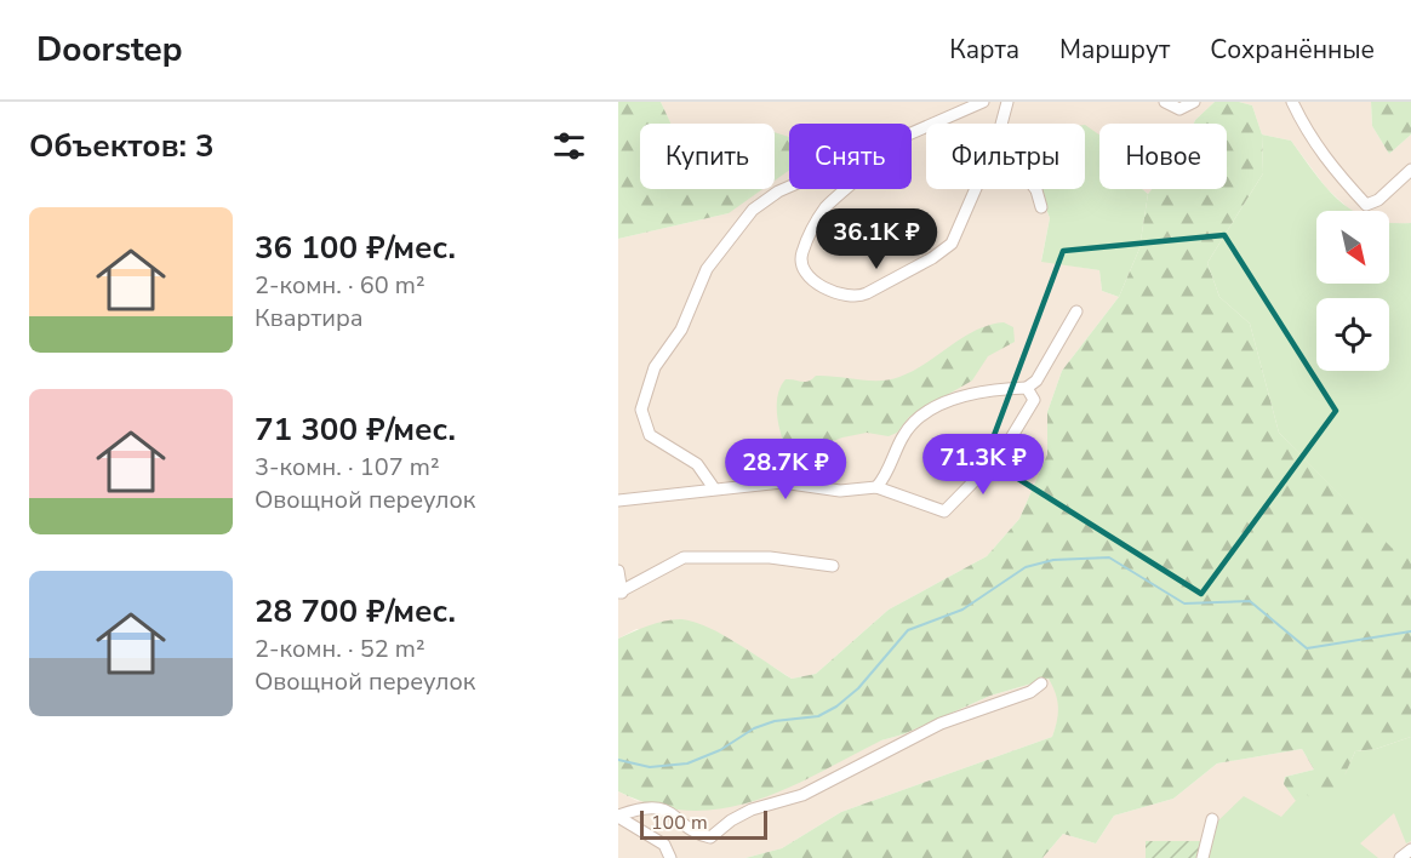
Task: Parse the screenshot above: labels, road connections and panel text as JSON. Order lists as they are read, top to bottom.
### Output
{
  "scale_bar": "100 m",
  "north": "bottom right",
  "page": {
    "header": "Doorstep",
    "nav": ["Карта", "Маршрут", "Сохранённые"],
    "heading": "Объектов: 3",
    "chip": [
      "Купить",
      "Снять",
      "Фильтры",
      "Новое"
    ],
    "list": [
      {
        "name": "36 100 ₽/мес.",
        "note": "2-комн. · 60 m² · Квартира"
      },
      {
        "name": "71 300 ₽/мес.",
        "note": "3-комн. · 107 m² · Овощной переулок"
      },
      {
        "name": "28 700 ₽/мес.",
        "note": "2-комн. · 52 m² · Овощной переулок"
      }
    ],
    "price": ["36.1K ₽", "71.3K ₽", "28.7K ₽"],
    "scale": "100 m"
  }
}
